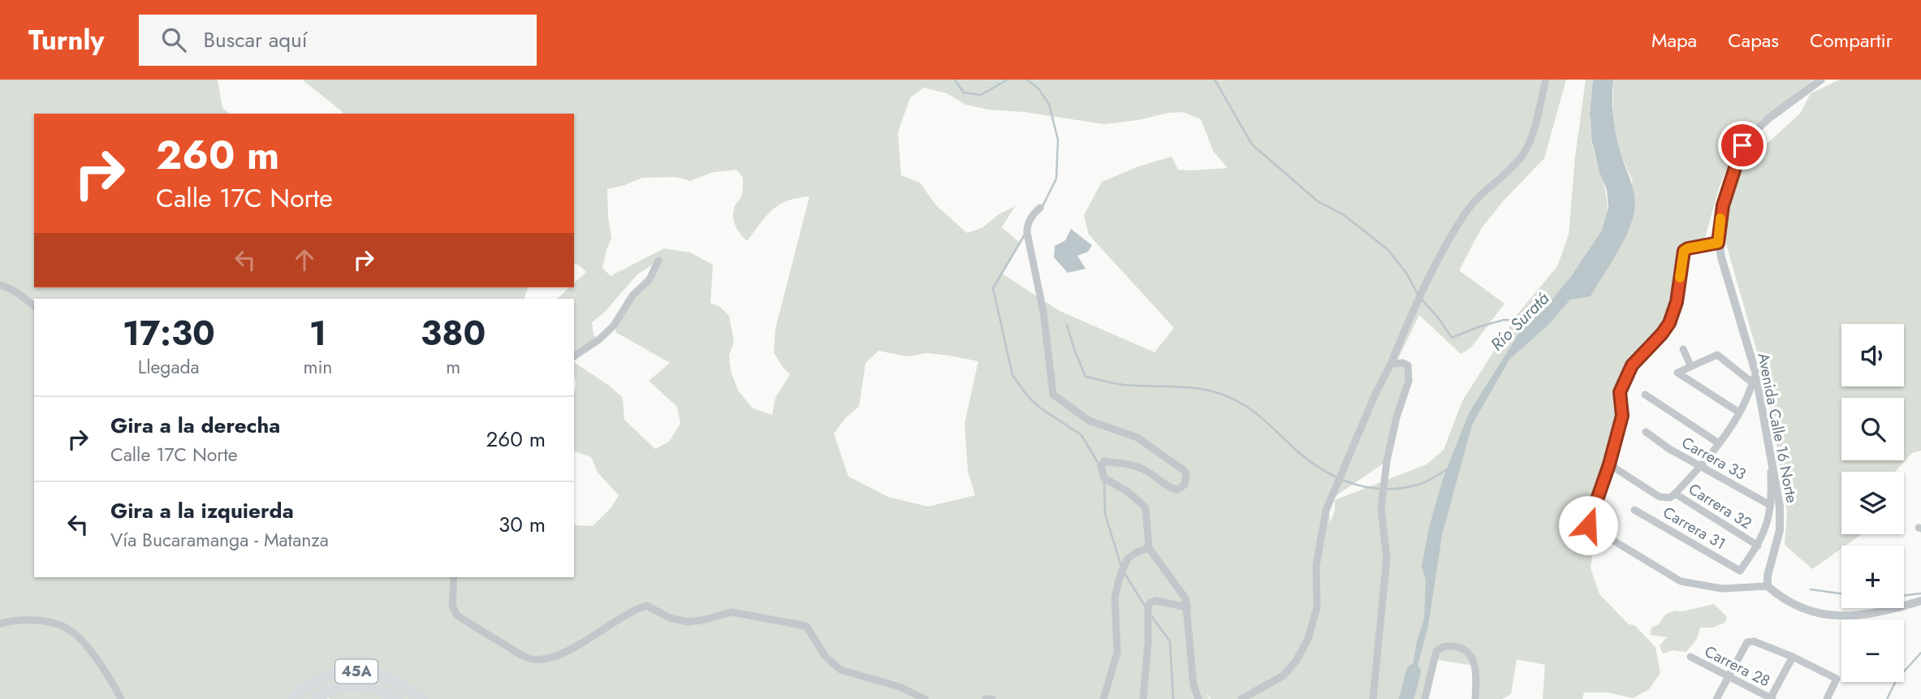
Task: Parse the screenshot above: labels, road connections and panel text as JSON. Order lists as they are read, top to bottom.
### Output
{
  "streets": {
    "highway": ["45A"],
    "street": [
      "Avenida Calle 16 Norte",
      "Carrera 33",
      "Carrera 32",
      "Carrera 31",
      "Carrera 28"
    ]
  },
  "crossings": [
    ["Carrera 32", "Carrera 31"]
  ],
  "water": ["Río Suratá"],
  "page": {
    "header": "Turnly",
    "search": "Buscar aquí",
    "nav": ["Mapa", "Capas", "Compartir"],
    "turn": ["260 m", "Calle 17C Norte"],
    "eta": [
      "17:30",
      "Llegada",
      "1",
      "min",
      "380",
      "m"
    ],
    "map_buttons": ["+", "−"],
    "list": [
      {
        "name": "Gira a la derecha",
        "note": "Calle 17C Norte",
        "value": "260 m"
      },
      {
        "name": "Gira a la izquierda",
        "note": "Vía Bucaramanga - Matanza",
        "value": "30 m"
      }
    ]
  }
}
